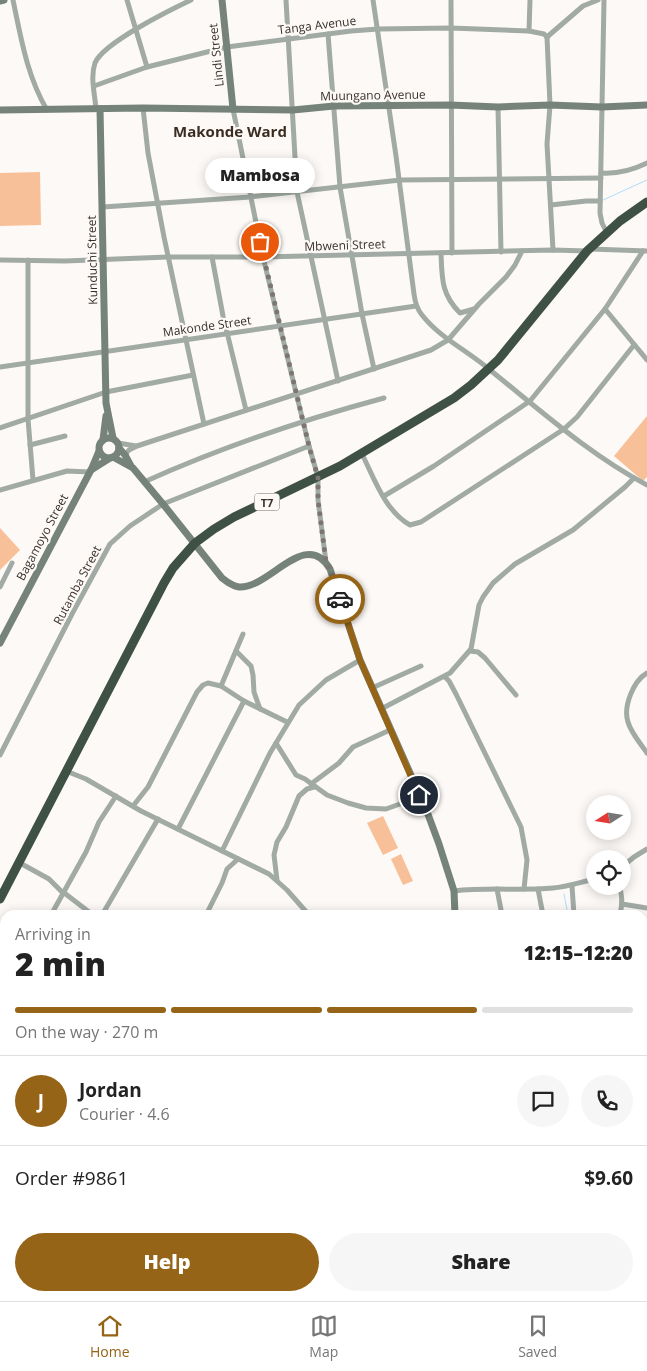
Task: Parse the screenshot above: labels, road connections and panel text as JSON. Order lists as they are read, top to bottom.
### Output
{
  "streets": {
    "highway": ["T7"],
    "main road": [
      "Lindi Street",
      "Muungano Avenue",
      "Kunduchi Street",
      "Bagamoyo Street"
    ],
    "street": [
      "Tanga Avenue",
      "Mbweni Street",
      "Makonde Street",
      "Rutamba Street"
    ]
  },
  "crossings": [
    ["Tanga Avenue", "Lindi Street"],
    ["Tanga Avenue", "Kunduchi Street"],
    ["Lindi Street", "Muungano Avenue"],
    ["Muungano Avenue", "Kunduchi Street"],
    ["Mbweni Street", "Kunduchi Street"],
    ["Mbweni Street", "T7"],
    ["Kunduchi Street", "Makonde Street"]
  ],
  "districts": ["Makonde Ward"],
  "places": ["Mambosa"],
  "north": "left",
  "page": {
    "bubble": "Mambosa",
    "heading": ["2 min", "Arriving in", "12:15–12:20"],
    "panel": [
      "Jordan",
      "Courier · 4.6",
      "Order #9861",
      "$9.60"
    ],
    "bar": "On the way · 270 m",
    "round": "J",
    "buttons": ["Help", "Share"],
    "tabs": ["Home", "Map", "Saved"]
  }
}
